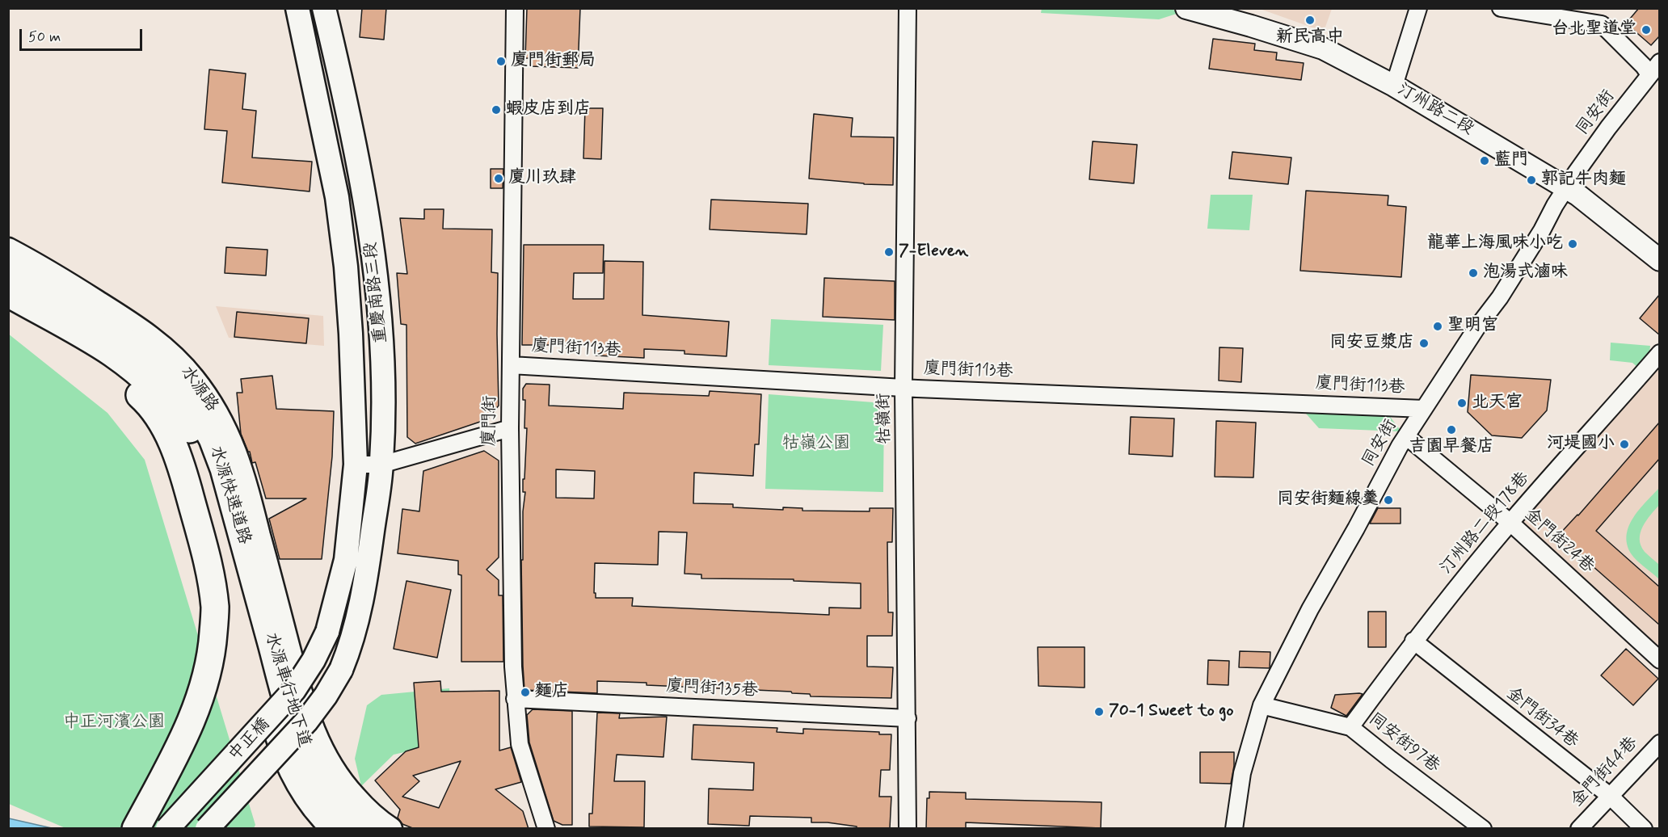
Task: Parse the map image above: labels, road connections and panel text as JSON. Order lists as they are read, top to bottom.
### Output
{
  "streets": {
    "highway": ["水源快速道路", "水源車行地下道"],
    "main road": ["重慶南路三段", "水源路", "中正橋"],
    "street": [
      "汀州路二段",
      "同安街",
      "廈門街113巷",
      "牯嶺街",
      "廈門街",
      "汀州路二段178巷",
      "金門街24巷",
      "廈門街135巷",
      "金門街34巷",
      "同安街97巷",
      "金門街44巷"
    ]
  },
  "crossings": [
    ["汀州路二段", "同安街"],
    ["同安街", "廈門街113巷"],
    ["同安街", "金門街24巷"],
    ["同安街", "同安街97巷"],
    ["重慶南路三段", "中正橋"],
    ["廈門街113巷", "牯嶺街"],
    ["廈門街113巷", "廈門街"],
    ["水源路", "水源快速道路"],
    ["水源路", "水源車行地下道"],
    ["牯嶺街", "廈門街135巷"],
    ["廈門街", "廈門街135巷"],
    ["水源快速道路", "水源車行地下道"],
    ["汀州路二段178巷", "金門街24巷"],
    ["汀州路二段178巷", "金門街34巷"],
    ["汀州路二段178巷", "同安街97巷"],
    ["金門街34巷", "金門街44巷"]
  ],
  "parks": ["牯嶺公園", "中正河濱公園"],
  "places": [
    "新民高中",
    "台北聖道堂",
    "廈門街郵局",
    "蝦皮店到店",
    "藍門",
    "廈川玖肆",
    "郭記牛肉麵",
    "龍華上海風味小吃",
    "7-Eleven",
    "泡湯式滷味",
    "聖明宮",
    "同安豆漿店",
    "北天宮",
    "吉園早餐店",
    "河堤國小",
    "同安街麵線羹",
    "麵店",
    "70-1 Sweet to go"
  ],
  "scale_bar": "50 m"
}
